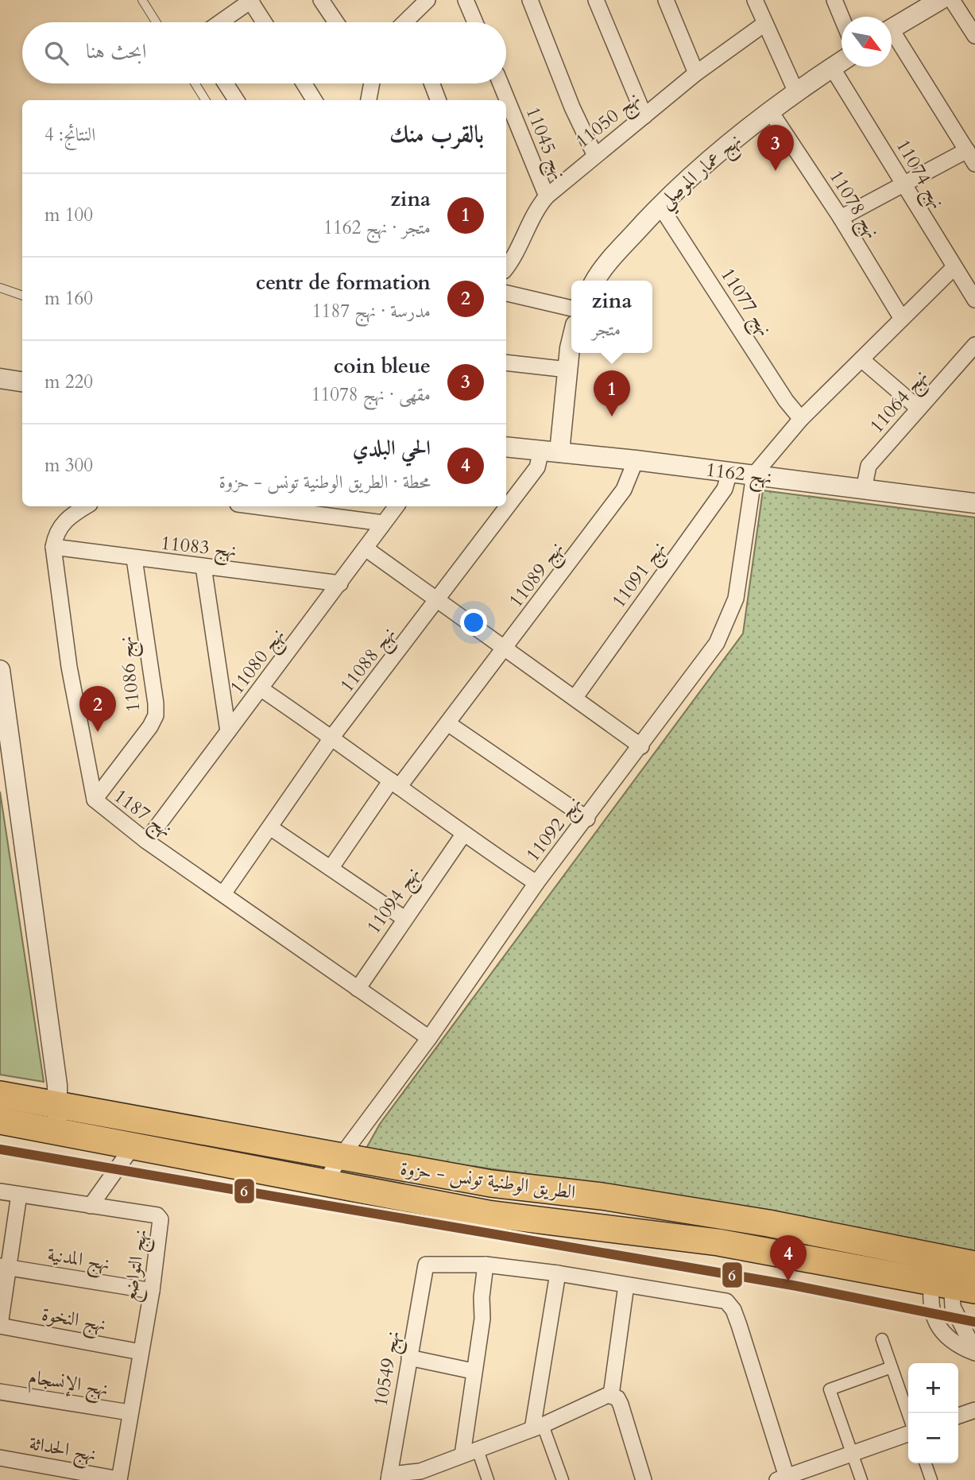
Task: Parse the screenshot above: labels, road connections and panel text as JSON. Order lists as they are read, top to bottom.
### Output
{
  "streets": {
    "highway": ["الطريق الوطنية تونس - حزوة"],
    "street": [
      "نهج 11050",
      "نهج 11045",
      "نهج عمار الموصلي",
      "نهج 11074",
      "نهج 11078",
      "نهج 11077",
      "نهج 11064",
      "نهج 1162",
      "نهج 11083",
      "نهج 11089",
      "نهج 11091",
      "نهج 11088",
      "نهج 11080",
      "نهج 11086",
      "نهج 1187",
      "نهج 11092",
      "نهج 11094",
      "نهج المدنية",
      "نهج التواضع",
      "نهج النخوة",
      "نهج 10549",
      "نهج الإنسجام",
      "نهج الحداثة"
    ]
  },
  "crossings": [
    ["نهج 11050", "نهج 11045"],
    ["نهج عمار الموصلي", "نهج 11074"],
    ["نهج عمار الموصلي", "نهج 11078"],
    ["نهج عمار الموصلي", "نهج 11077"],
    ["نهج 11064", "نهج 1162"],
    ["نهج 1162", "نهج 11089"],
    ["نهج 1162", "نهج 11091"],
    ["نهج 1162", "نهج 11088"],
    ["نهج 1162", "نهج 11092"],
    ["نهج 11083", "نهج 11080"],
    ["نهج 11083", "نهج 11086"],
    ["نهج 11083", "نهج 1187"],
    ["نهج 11088", "نهج 1187"],
    ["نهج 11080", "نهج 1187"],
    ["نهج 11086", "نهج 1187"],
    ["نهج 1187", "نهج 11092"],
    ["نهج 1187", "نهج 11094"],
    ["نهج 11092", "الطريق الوطنية تونس - حزوة"],
    ["نهج المدنية", "نهج التواضع"],
    ["نهج التواضع", "نهج النخوة"],
    ["نهج التواضع", "نهج الإنسجام"],
    ["نهج التواضع", "نهج الحداثة"]
  ],
  "lines": ["transit line 6"],
  "north": "bottom right",
  "page": {
    "search": "ابحث هنا",
    "heading": ["بالقرب منك", "النتائج: 4"],
    "pins": [
      "3",
      "1",
      "2",
      "4"
    ],
    "list": [
      {
        "mark": "1",
        "name": "zina",
        "note": "متجر · نهج 1162",
        "value": "100 m"
      },
      {
        "mark": "2",
        "name": "centr de formation",
        "note": "مدرسة · نهج 1187",
        "value": "160 m"
      },
      {
        "mark": "3",
        "name": "coin bleue",
        "note": "مقهى · نهج 11078",
        "value": "220 m"
      },
      {
        "mark": "4",
        "name": "الحي البلدي",
        "note": "محطة · الطريق الوطنية تونس - حزوة",
        "value": "300 m"
      }
    ],
    "popup": ["zina", "متجر"],
    "map_buttons": ["+", "−"]
  }
}
